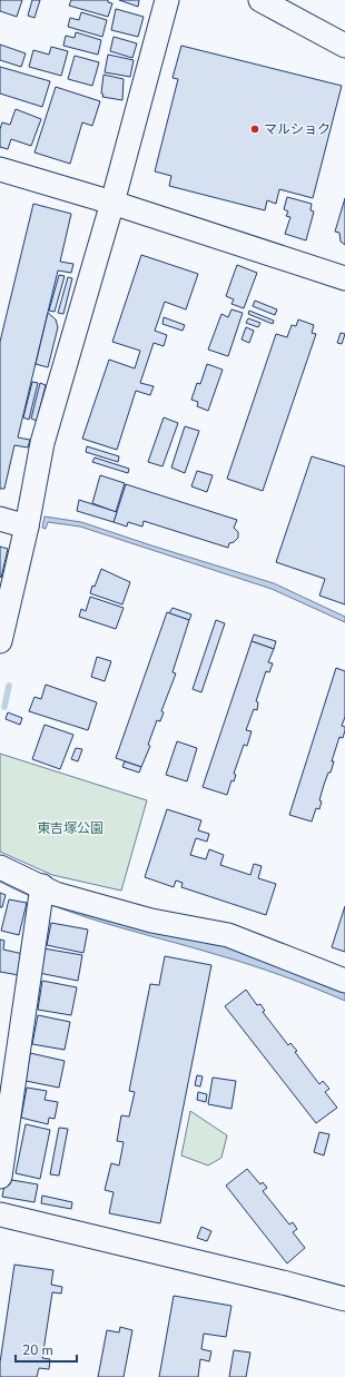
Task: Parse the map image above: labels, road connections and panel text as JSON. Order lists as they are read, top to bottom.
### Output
{
  "parks": ["東吉塚公園"],
  "places": ["マルショク"],
  "scale_bar": "20 m"
}
